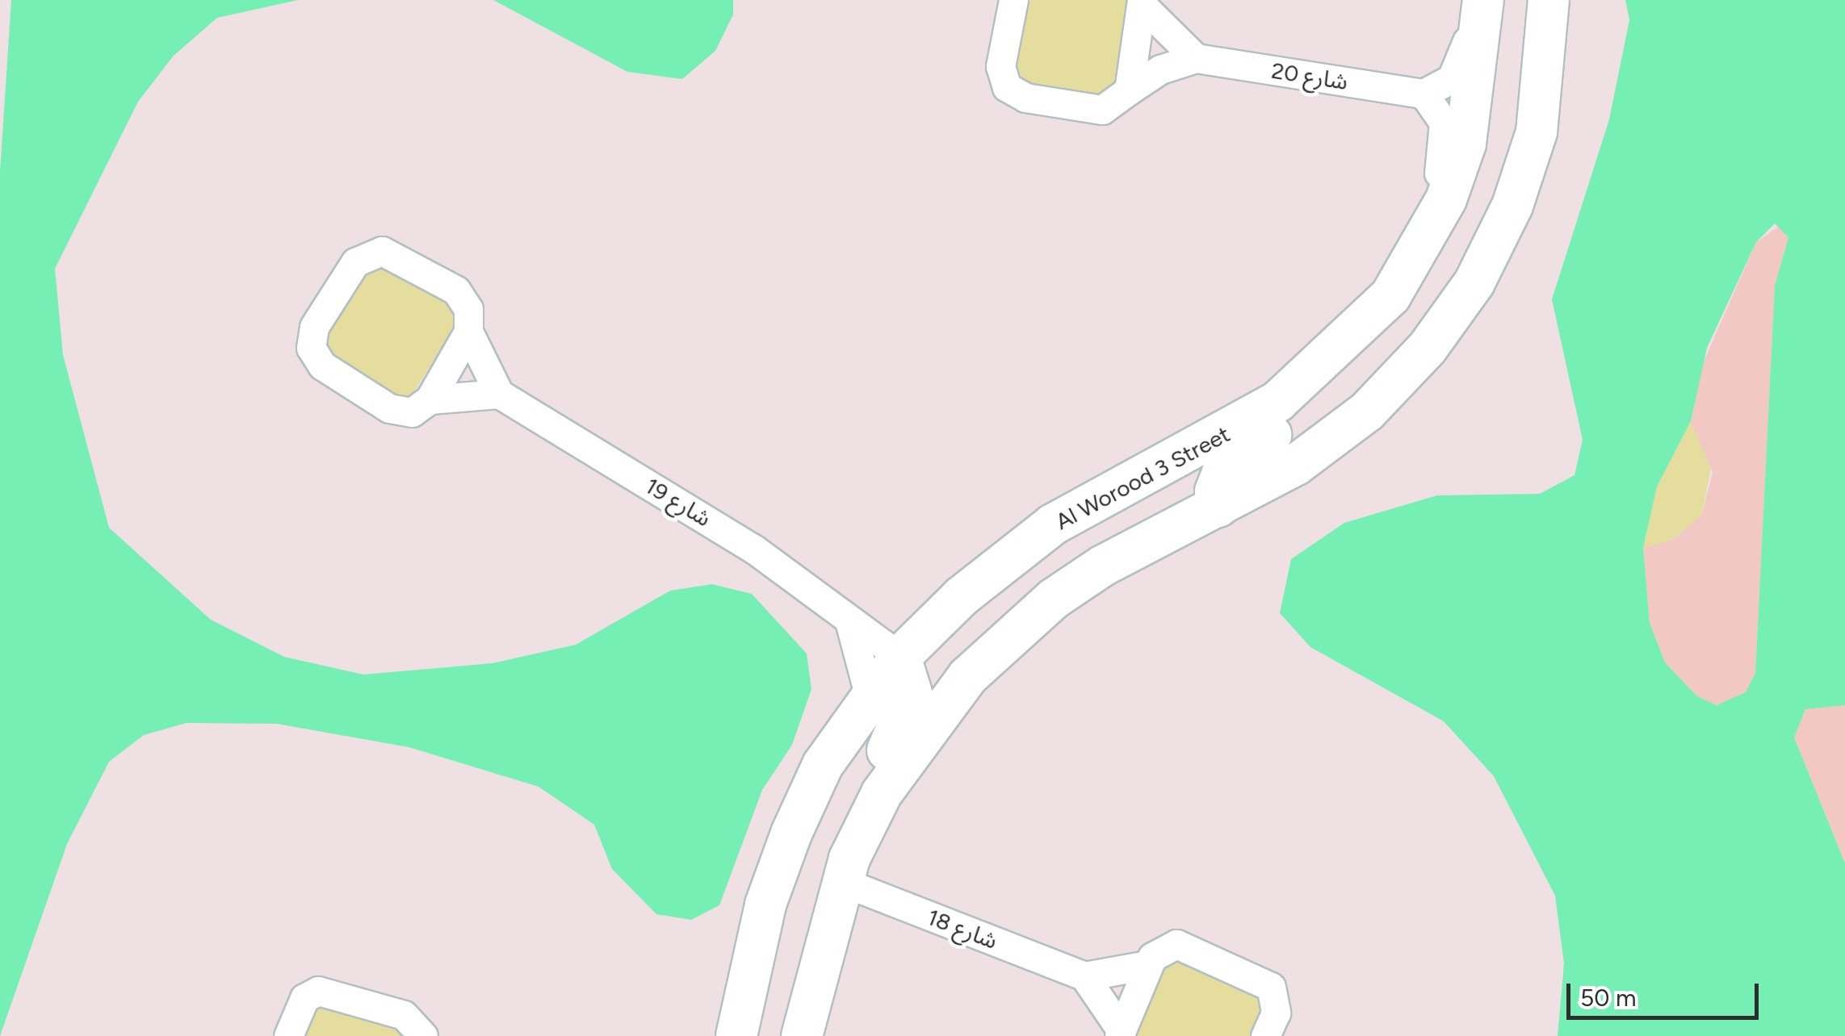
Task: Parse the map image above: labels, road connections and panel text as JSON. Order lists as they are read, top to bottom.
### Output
{
  "streets": {
    "street": [
      "شارع 20",
      "Al Worood 3 Street",
      "شارع 19",
      "شارع 18"
    ]
  },
  "crossings": [
    ["Al Worood 3 Street", "شارع 19"]
  ],
  "scale_bar": "50 m"
}
